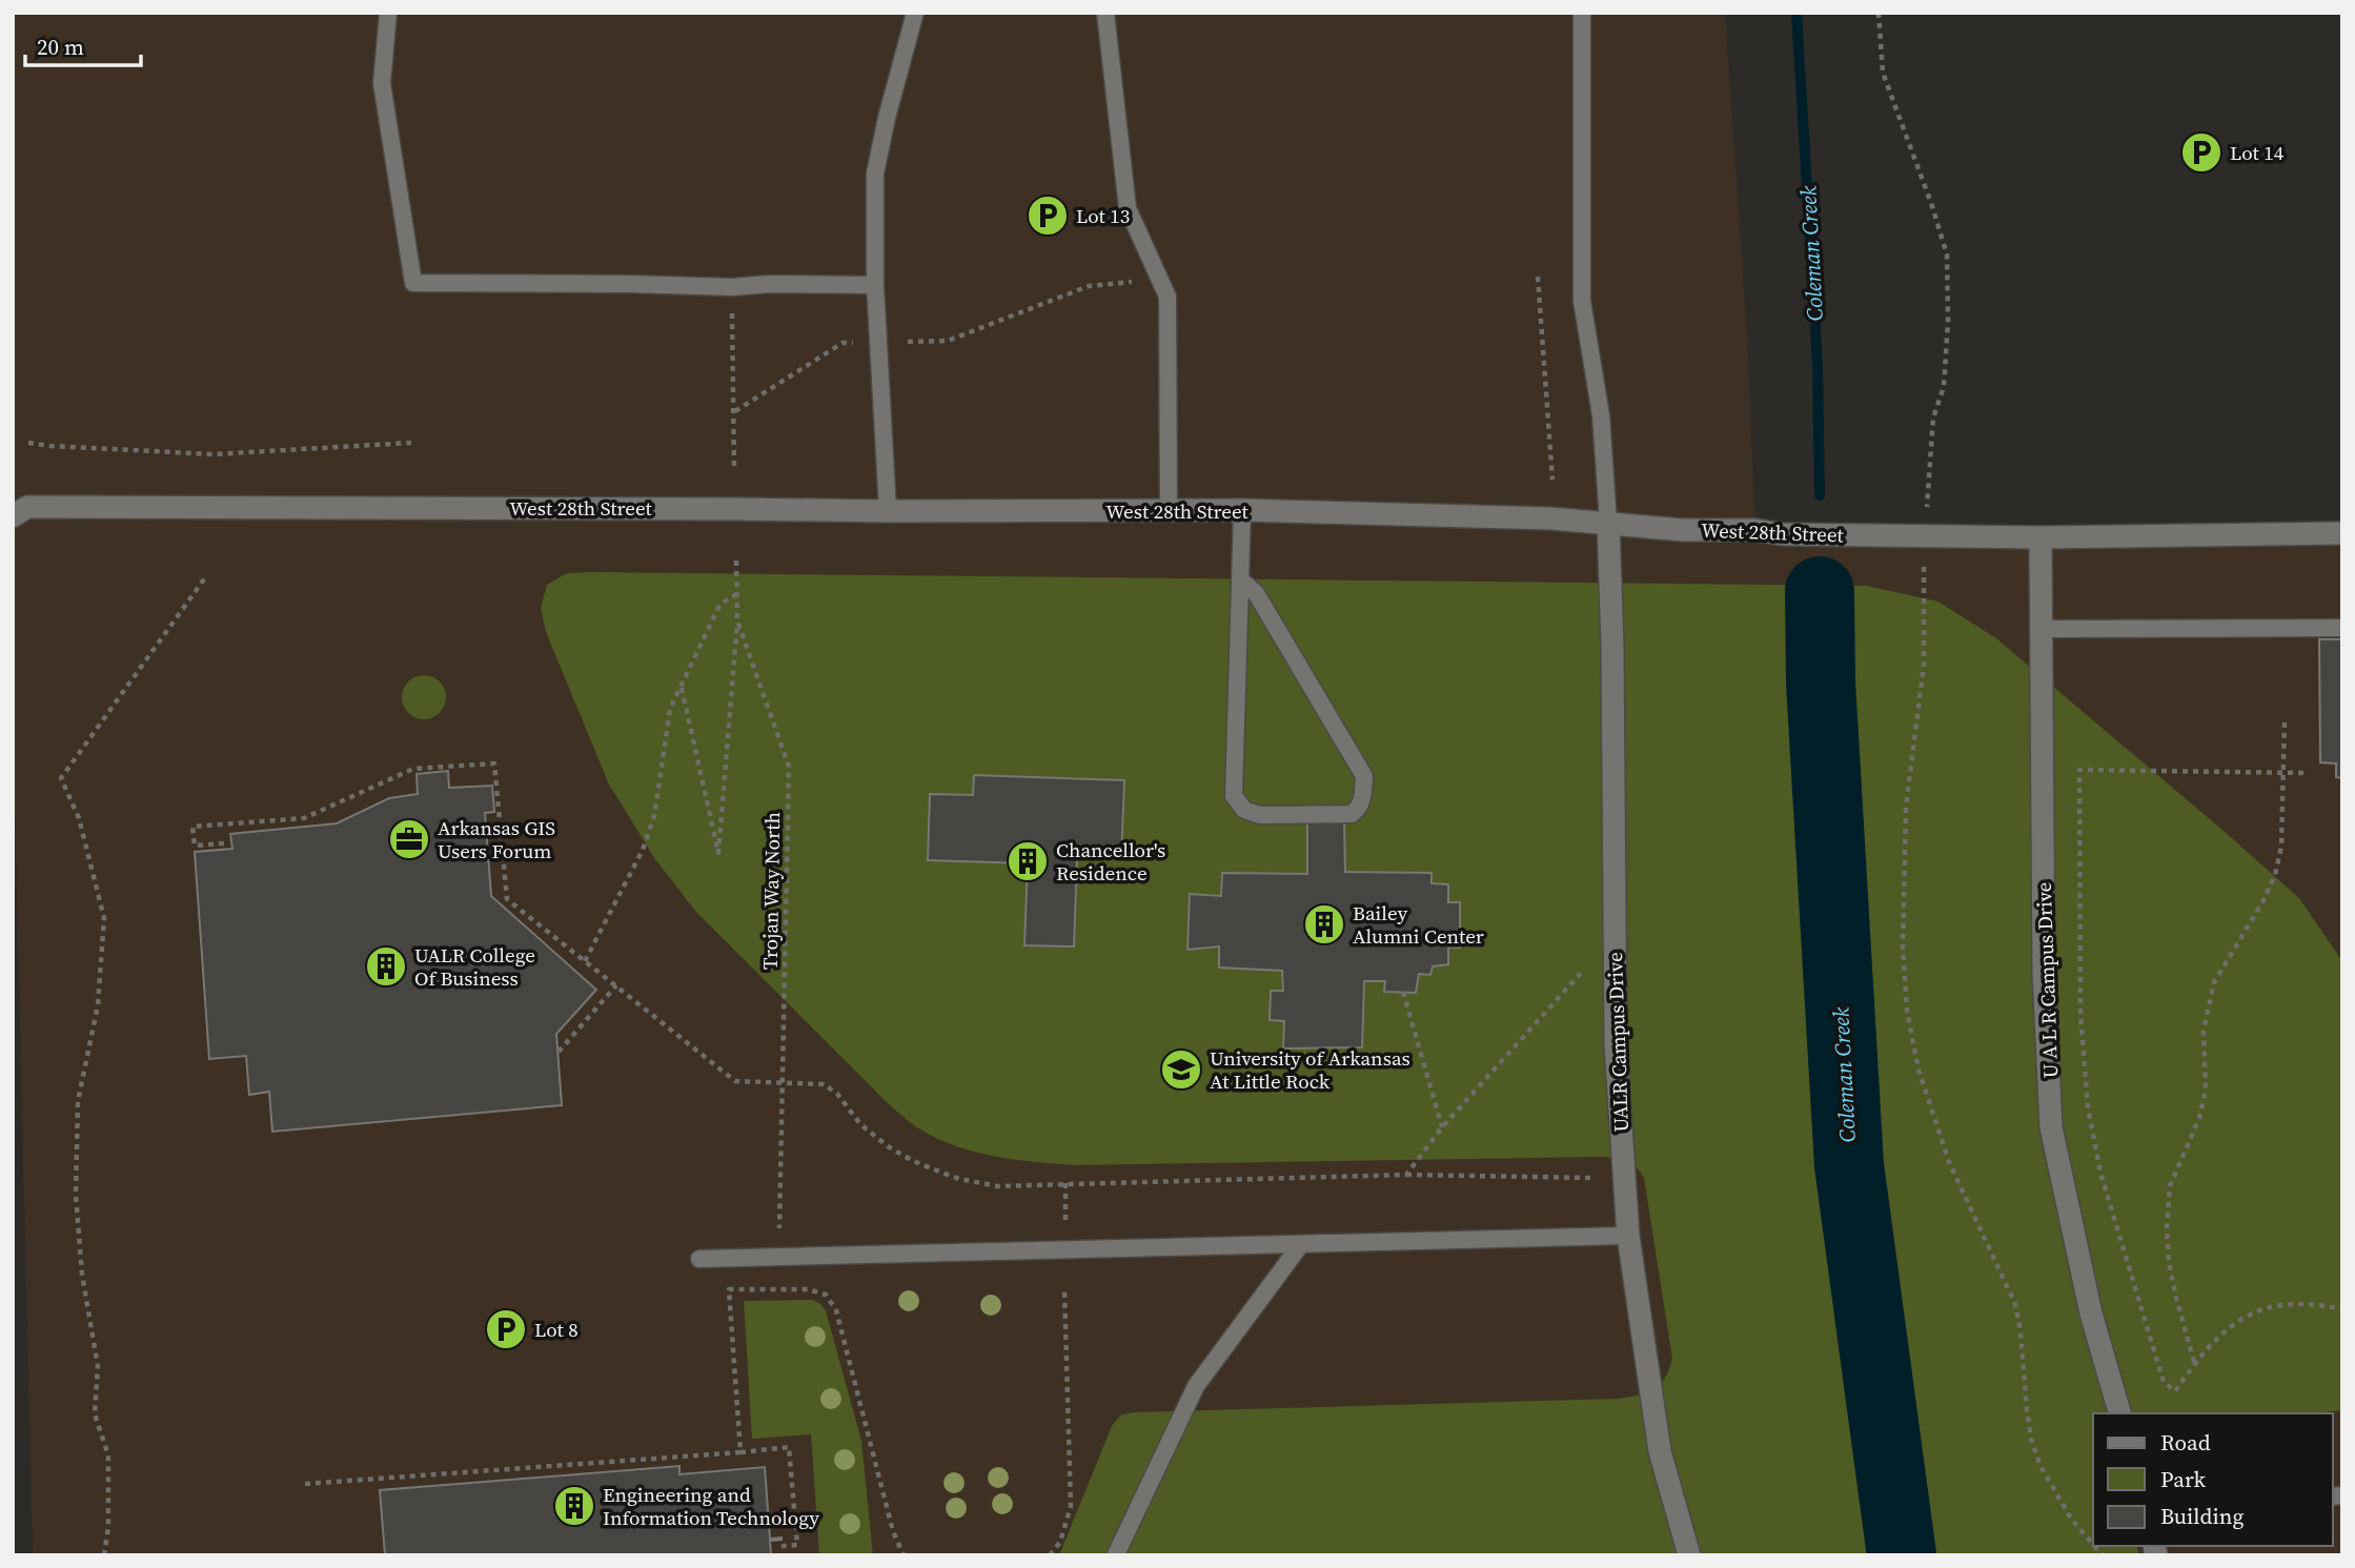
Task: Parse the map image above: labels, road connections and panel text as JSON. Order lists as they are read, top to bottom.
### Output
{
  "streets": {
    "street": ["West 28th Street", "U A L R Campus Drive", "UALR Campus Drive"],
    "path": ["Trojan Way North"]
  },
  "crossings": [
    ["West 28th Street", "U A L R Campus Drive"],
    ["West 28th Street", "UALR Campus Drive"]
  ],
  "water": ["Coleman Creek"],
  "places": {
    "parking": ["Lot 14", "Lot 13", "Lot 8"],
    "office": ["Arkansas GIS Users Forum"],
    "building": [
      "Chancellor's Residence",
      "Bailey Alumni Center",
      "UALR College Of Business",
      "Engineering and Information Technology"
    ],
    "school or university": ["University of Arkansas At Little Rock"]
  },
  "legend": ["Road", "Park", "Building"],
  "scale_bar": "20 m"
}
